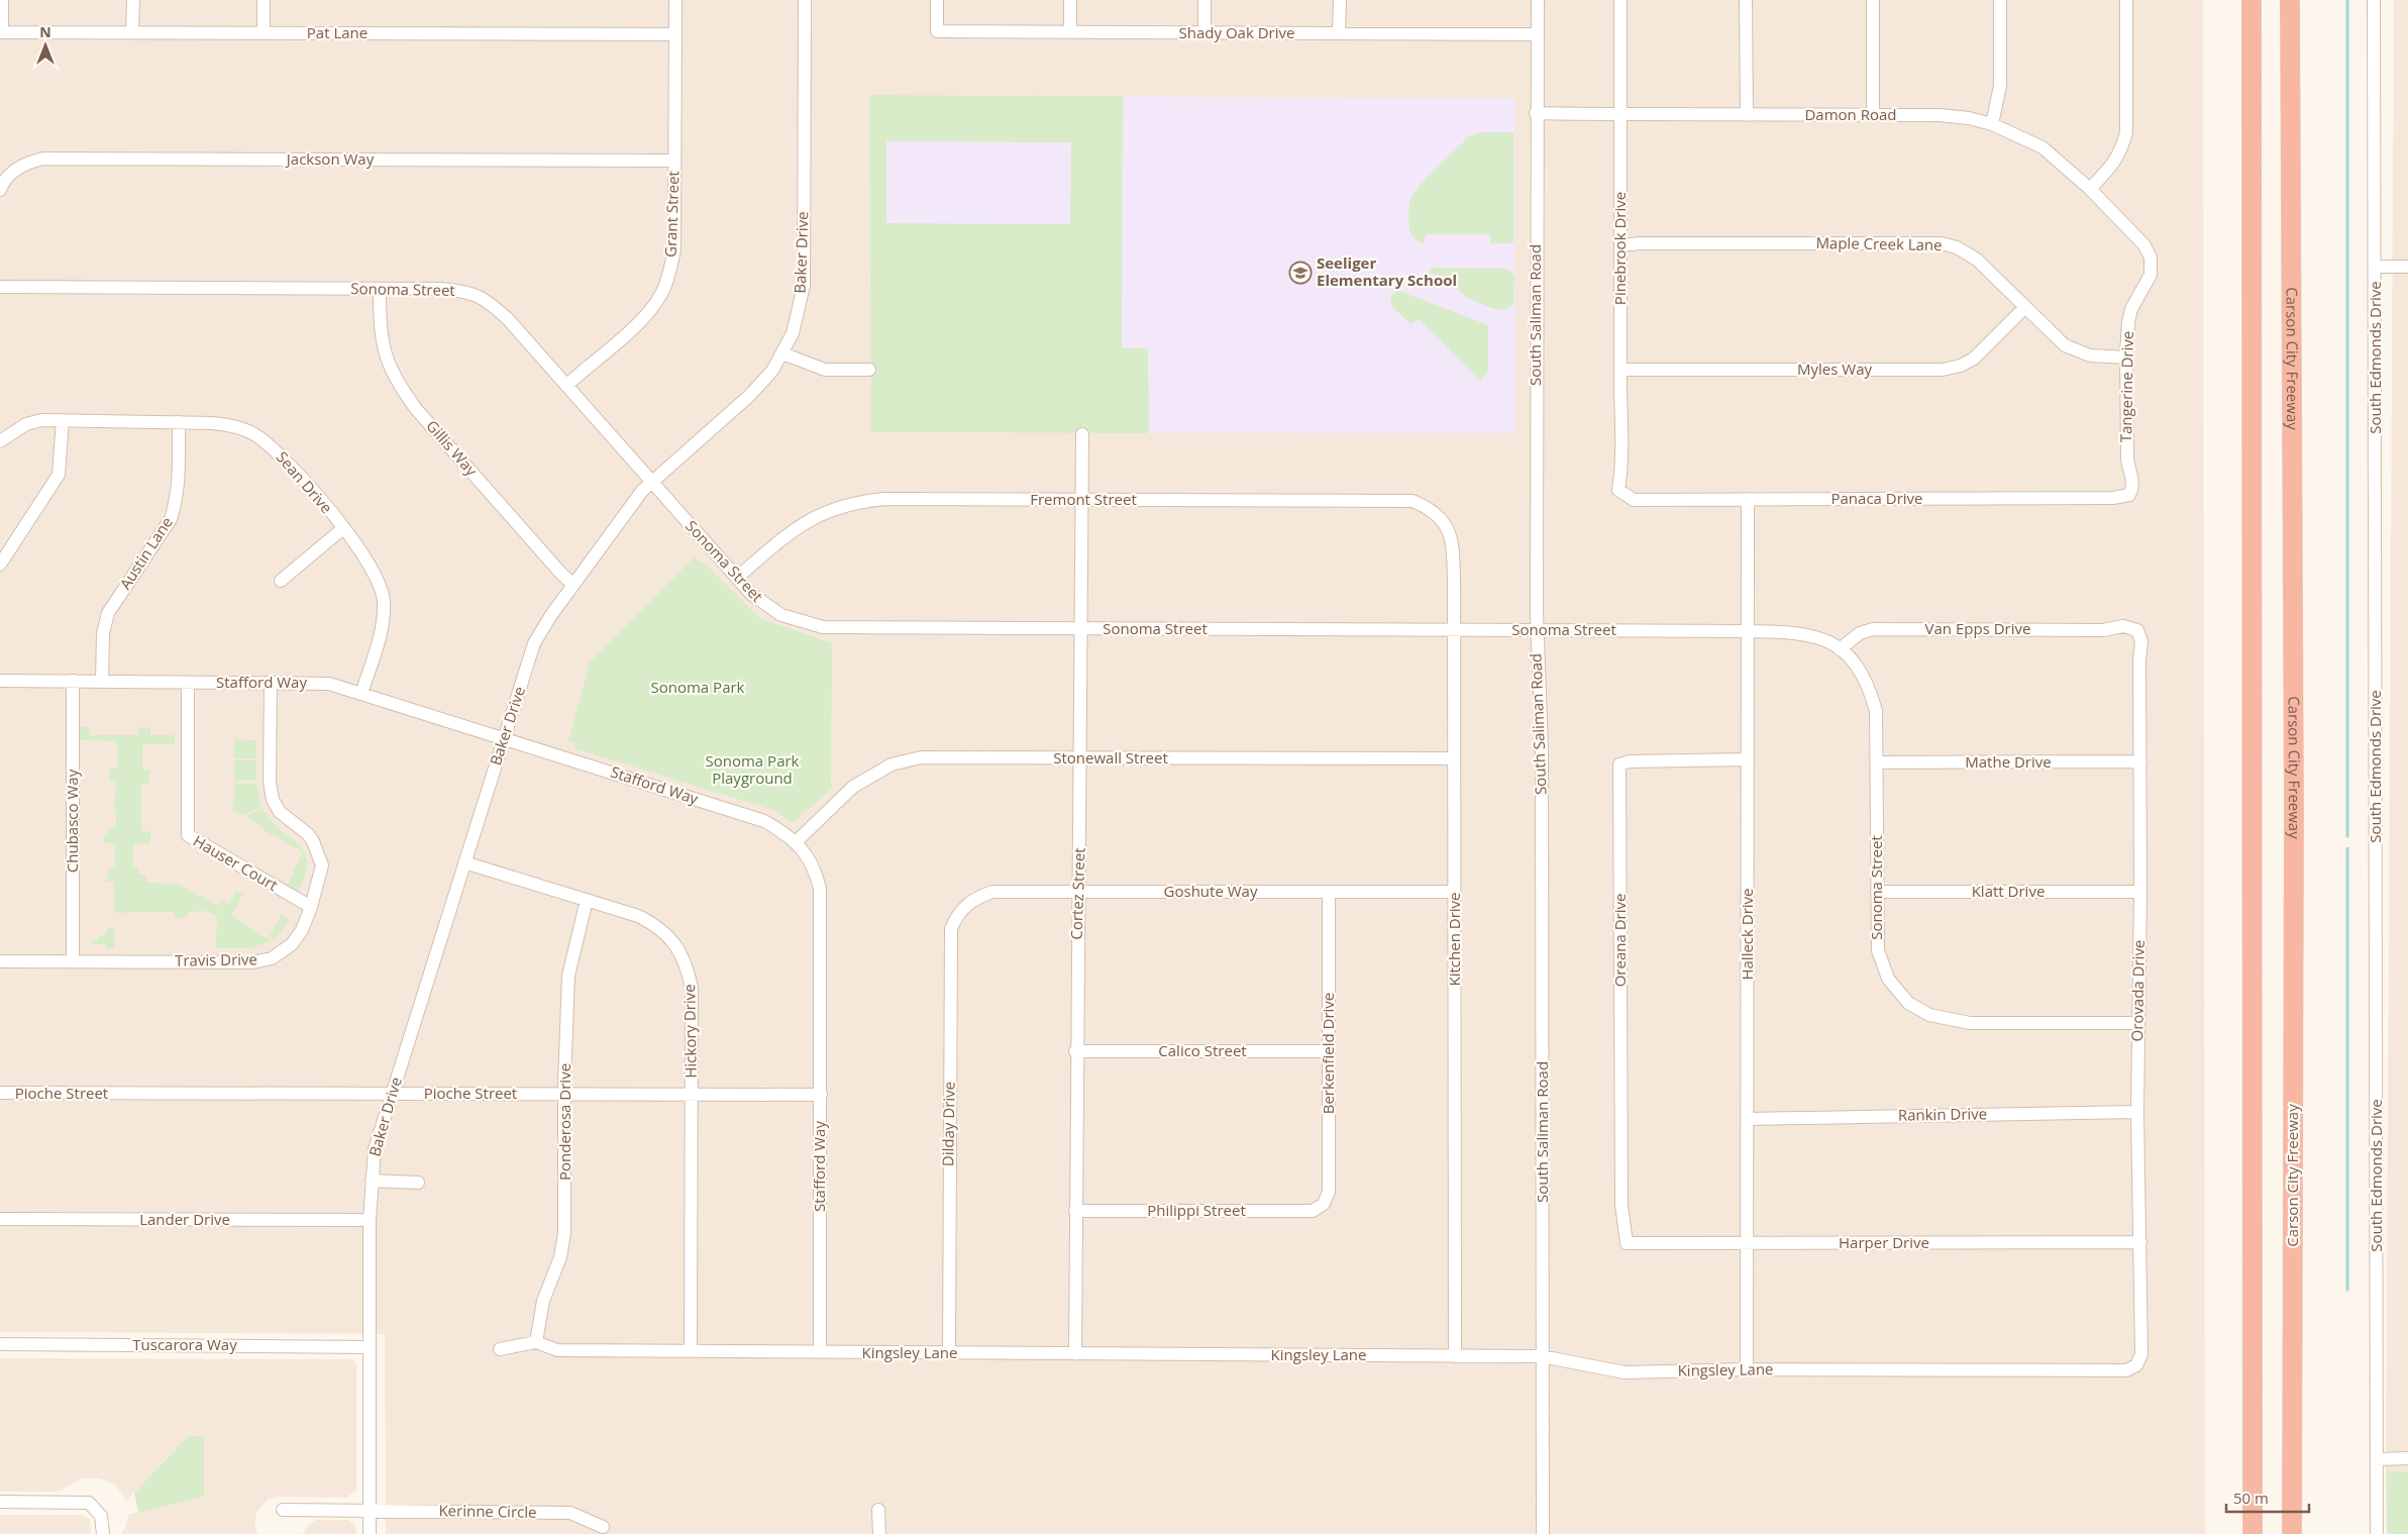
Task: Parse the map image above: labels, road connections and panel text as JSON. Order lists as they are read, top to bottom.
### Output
{
  "streets": {
    "highway": ["Carson City Freeway"],
    "street": [
      "Pat Lane",
      "Shady Oak Drive",
      "Damon Road",
      "Jackson Way",
      "Grant Street",
      "Maple Creek Lane",
      "Pinebrook Drive",
      "Baker Drive",
      "Sonoma Street",
      "South Saliman Road",
      "South Edmonds Drive",
      "Myles Way",
      "Tangerine Drive",
      "Gillis Way",
      "Sean Drive",
      "Panaca Drive",
      "Fremont Street",
      "Austin Lane",
      "Van Epps Drive",
      "Stafford Way",
      "Stonewall Street",
      "Mathe Drive",
      "Chubasco Way",
      "Hauser Court",
      "Goshute Way",
      "Klatt Drive",
      "Cortez Street",
      "Halleck Drive",
      "Kitchen Drive",
      "Oreana Drive",
      "Travis Drive",
      "Orovada Drive",
      "Hickory Drive",
      "Calico Street",
      "Berkenfield Drive",
      "Pioche Street",
      "Rankin Drive",
      "Ponderosa Drive",
      "Dilday Drive",
      "Philippi Street",
      "Lander Drive",
      "Harper Drive",
      "Tuscarora Way",
      "Kingsley Lane",
      "Kerinne Circle"
    ]
  },
  "crossings": [
    ["Pat Lane", "Grant Street"],
    ["Shady Oak Drive", "South Saliman Road"],
    ["Damon Road", "Pinebrook Drive"],
    ["Damon Road", "South Saliman Road"],
    ["Damon Road", "Tangerine Drive"],
    ["Jackson Way", "Grant Street"],
    ["Grant Street", "Sonoma Street"],
    ["Maple Creek Lane", "Pinebrook Drive"],
    ["Maple Creek Lane", "Myles Way"],
    ["Maple Creek Lane", "Tangerine Drive"],
    ["Pinebrook Drive", "Myles Way"],
    ["Pinebrook Drive", "Panaca Drive"],
    ["Baker Drive", "Sonoma Street"],
    ["Baker Drive", "Gillis Way"],
    ["Baker Drive", "Stafford Way"],
    ["Baker Drive", "Hickory Drive"],
    ["Baker Drive", "Pioche Street"],
    ["Baker Drive", "Lander Drive"],
    ["Baker Drive", "Tuscarora Way"],
    ["Baker Drive", "Kerinne Circle"],
    ["Sonoma Street", "South Saliman Road"],
    ["Sonoma Street", "Gillis Way"],
    ["Sonoma Street", "Fremont Street"],
    ["Sonoma Street", "Van Epps Drive"],
    ["Sonoma Street", "Mathe Drive"],
    ["Sonoma Street", "Klatt Drive"],
    ["Sonoma Street", "Cortez Street"],
    ["Sonoma Street", "Halleck Drive"],
    ["Sonoma Street", "Kitchen Drive"],
    ["Sonoma Street", "Orovada Drive"],
    ["South Saliman Road", "Kingsley Lane"],
    ["Tangerine Drive", "Panaca Drive"],
    ["Sean Drive", "Austin Lane"],
    ["Sean Drive", "Stafford Way"],
    ["Panaca Drive", "Halleck Drive"],
    ["Fremont Street", "Cortez Street"],
    ["Fremont Street", "Kitchen Drive"],
    ["Austin Lane", "Stafford Way"],
    ["Van Epps Drive", "Orovada Drive"],
    ["Stafford Way", "Stonewall Street"],
    ["Stafford Way", "Chubasco Way"],
    ["Stafford Way", "Hauser Court"],
    ["Stafford Way", "Travis Drive"],
    ["Stafford Way", "Pioche Street"],
    ["Stafford Way", "Kingsley Lane"],
    ["Stonewall Street", "Cortez Street"],
    ["Stonewall Street", "Kitchen Drive"],
    ["Mathe Drive", "Orovada Drive"],
    ["Chubasco Way", "Travis Drive"],
    ["Hauser Court", "Travis Drive"],
    ["Goshute Way", "Cortez Street"],
    ["Goshute Way", "Kitchen Drive"],
    ["Goshute Way", "Berkenfield Drive"],
    ["Goshute Way", "Dilday Drive"],
    ["Klatt Drive", "Orovada Drive"],
    ["Cortez Street", "Calico Street"],
    ["Cortez Street", "Philippi Street"],
    ["Cortez Street", "Kingsley Lane"],
    ["Halleck Drive", "Oreana Drive"],
    ["Halleck Drive", "Rankin Drive"],
    ["Halleck Drive", "Harper Drive"],
    ["Halleck Drive", "Kingsley Lane"],
    ["Kitchen Drive", "Kingsley Lane"],
    ["Oreana Drive", "Harper Drive"],
    ["Orovada Drive", "Rankin Drive"],
    ["Orovada Drive", "Harper Drive"],
    ["Orovada Drive", "Kingsley Lane"],
    ["Hickory Drive", "Pioche Street"],
    ["Hickory Drive", "Ponderosa Drive"],
    ["Hickory Drive", "Kingsley Lane"],
    ["Calico Street", "Berkenfield Drive"],
    ["Berkenfield Drive", "Philippi Street"],
    ["Pioche Street", "Ponderosa Drive"],
    ["Ponderosa Drive", "Kingsley Lane"],
    ["Dilday Drive", "Kingsley Lane"]
  ],
  "parks": ["Sonoma Park", "Sonoma Park Playground"],
  "places": {
    "school or university": ["Seeliger Elementary School"]
  },
  "scale_bar": "50 m",
  "north": "top"
}
